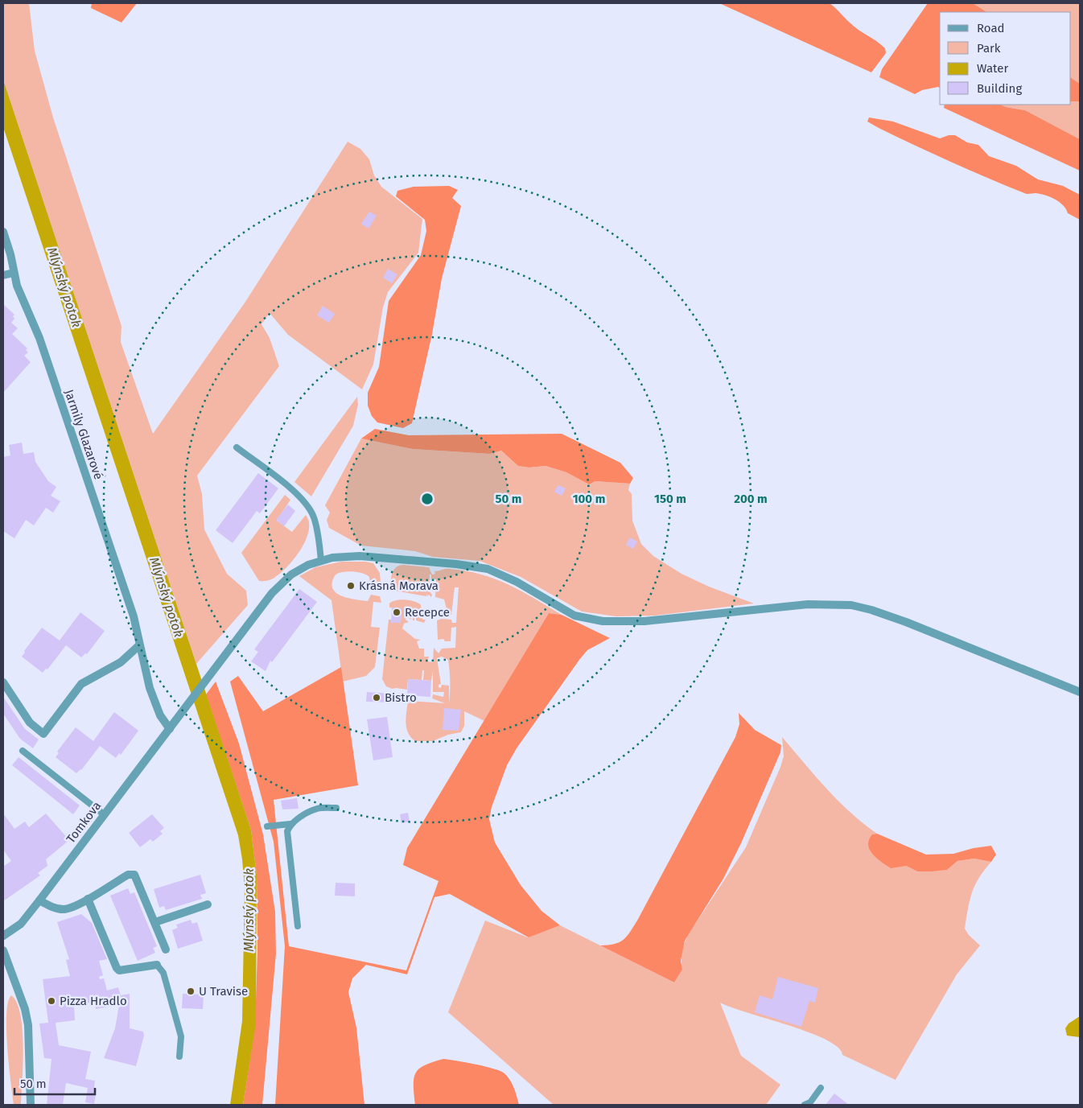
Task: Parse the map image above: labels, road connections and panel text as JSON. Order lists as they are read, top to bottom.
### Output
{
  "streets": {
    "street": ["Jarmily Glazarové", "Tomkova"]
  },
  "crossings": [
    ["Jarmily Glazarové", "Tomkova"]
  ],
  "water": ["Mlýnský potok"],
  "places": [
    "Krásná Morava",
    "Recepce",
    "Bistro",
    "U Travise",
    "Pizza Hradlo"
  ],
  "legend": [
    "Road",
    "Park",
    "Water",
    "Building"
  ],
  "scale_bar": "50 m",
  "rings": [
    "50 m",
    "100 m",
    "150 m",
    "200 m"
  ]
}
